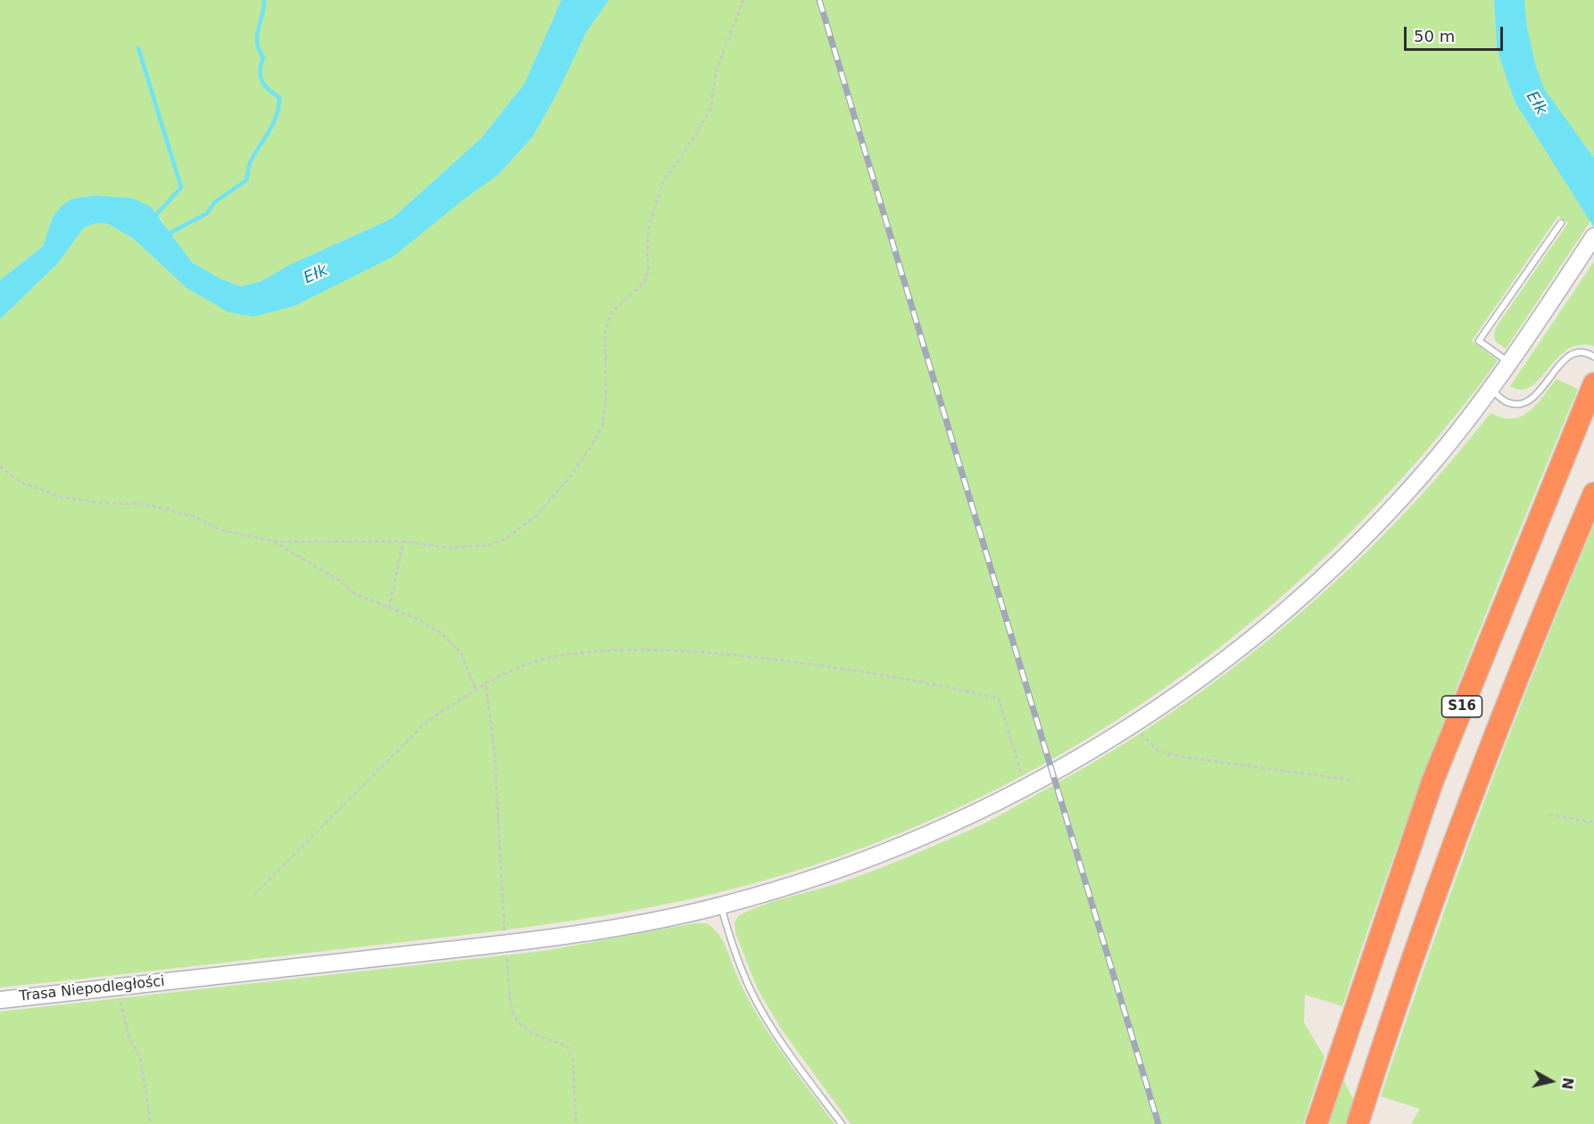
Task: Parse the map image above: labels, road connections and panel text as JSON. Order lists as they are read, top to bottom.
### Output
{
  "streets": {
    "highway": ["S16"],
    "main road": ["Trasa Niepodległości"]
  },
  "water": ["Ełk"],
  "scale_bar": "50 m",
  "north": "right"
}
